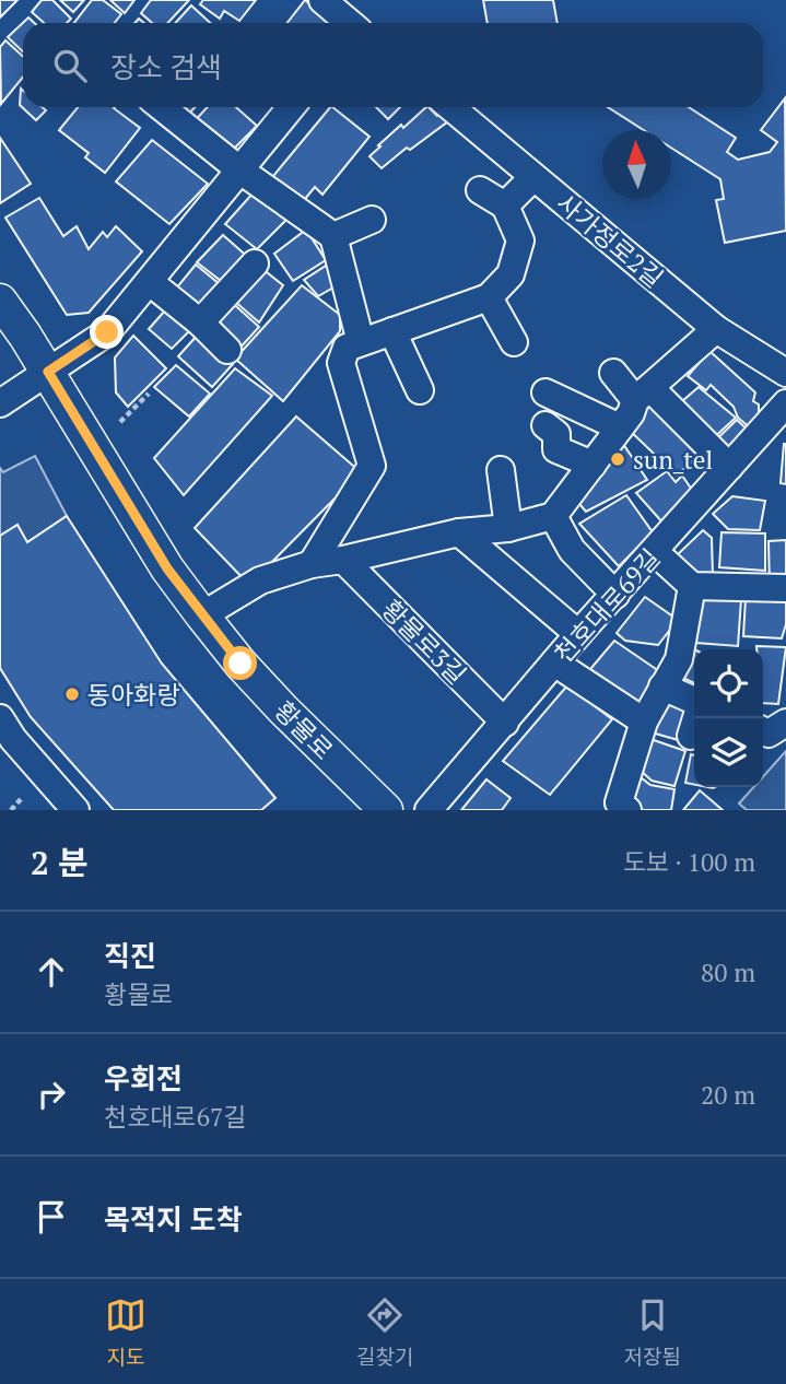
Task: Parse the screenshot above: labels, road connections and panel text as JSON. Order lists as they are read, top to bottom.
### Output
{
  "streets": {
    "street": [
      "사가정로2길",
      "천호대로69길",
      "황물로3길",
      "황물로"
    ]
  },
  "crossings": [
    ["천호대로69길", "황물로3길"]
  ],
  "places": ["sun_tel", "동아화랑"],
  "north": "top",
  "page": {
    "search": "장소 검색",
    "heading": ["2 분", "도보 · 100 m"],
    "list": [
      ["직진", "황물로", "80 m"],
      ["우회전", "천호대로67길", "20 m"],
      "목적지 도착"
    ],
    "nav": ["지도", "길찾기", "저장됨"]
  }
}
